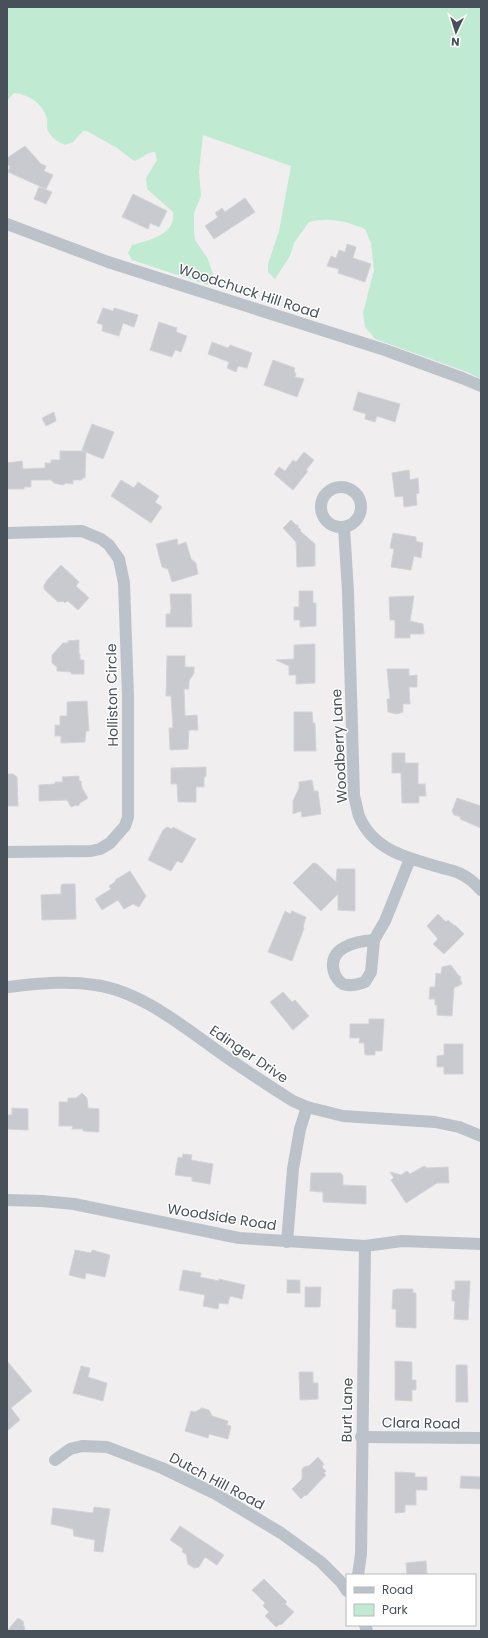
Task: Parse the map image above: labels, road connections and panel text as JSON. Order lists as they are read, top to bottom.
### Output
{
  "streets": {
    "street": [
      "Woodchuck Hill Road",
      "Holliston Circle",
      "Woodberry Lane",
      "Edinger Drive",
      "Woodside Road",
      "Burt Lane",
      "Clara Road",
      "Dutch Hill Road"
    ]
  },
  "crossings": [
    ["Woodside Road", "Burt Lane"],
    ["Burt Lane", "Clara Road"]
  ],
  "legend": ["Road", "Park"],
  "north": "bottom"
}
